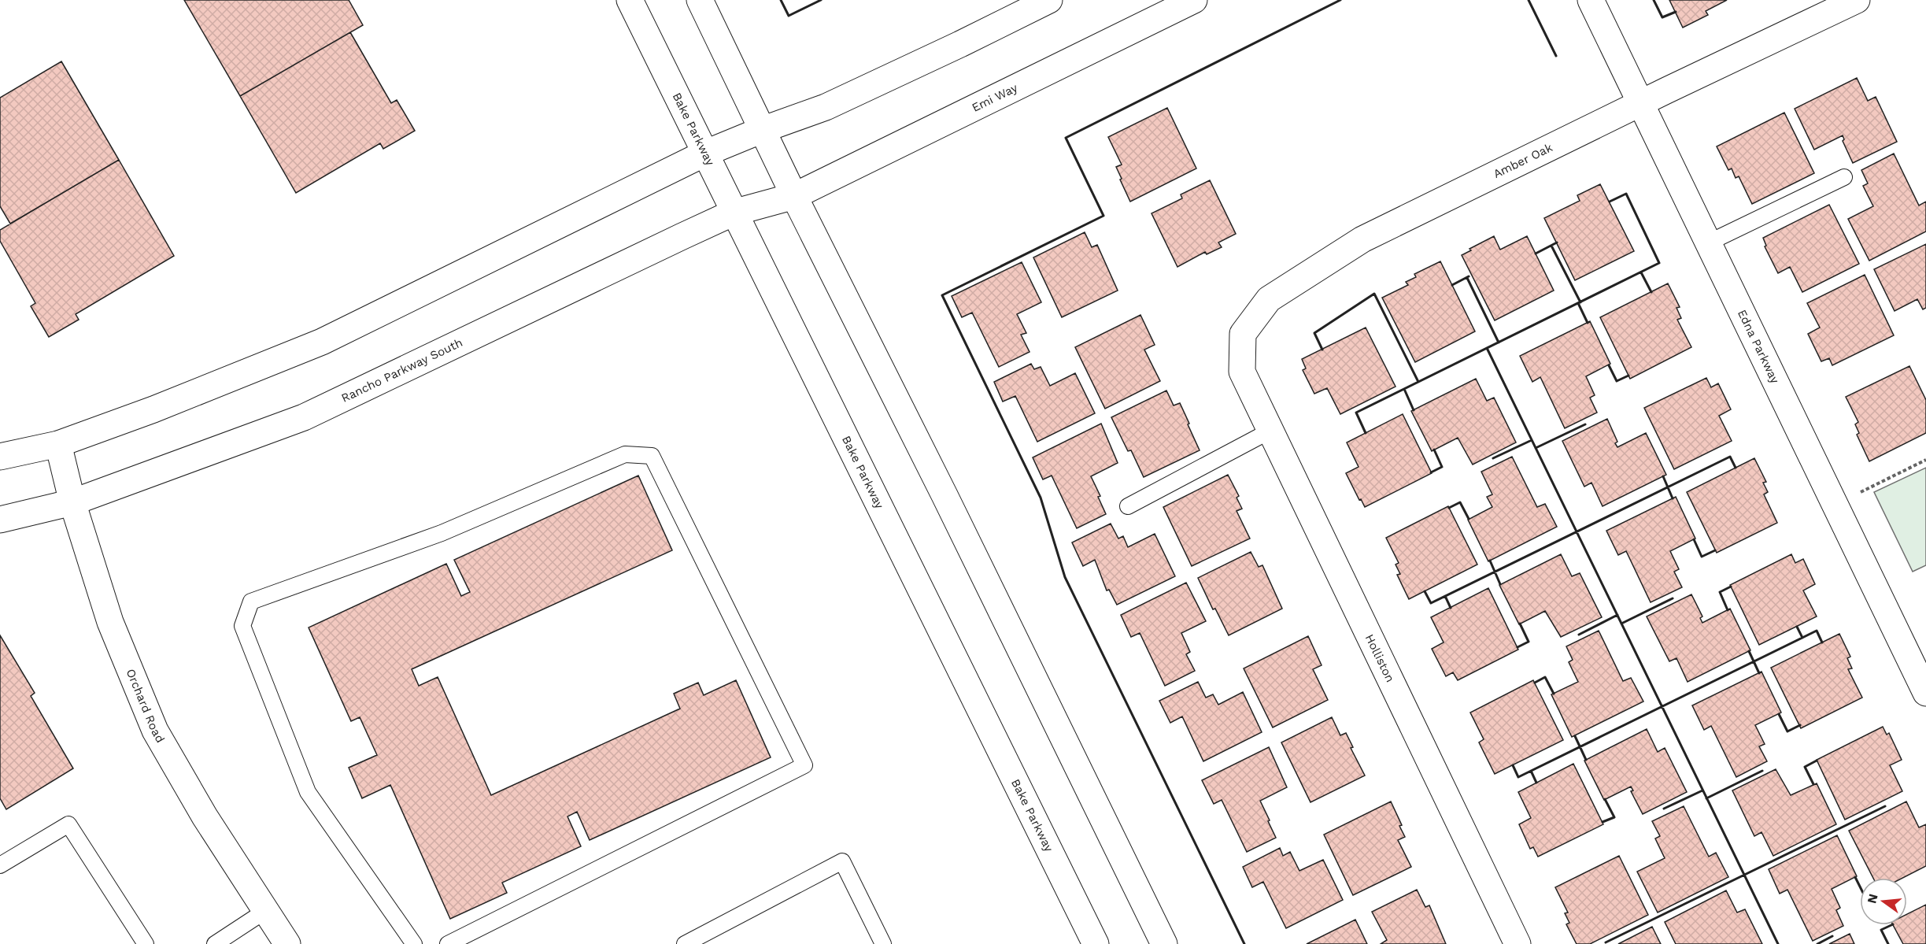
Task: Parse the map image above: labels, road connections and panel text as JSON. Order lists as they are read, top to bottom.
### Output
{
  "streets": {
    "street": [
      "Emi Way",
      "Bake Parkway",
      "Amber Oak",
      "Edna Parkway",
      "Rancho Parkway South",
      "Holliston",
      "Orchard Road"
    ]
  },
  "crossings": [
    ["Emi Way", "Rancho Parkway South"],
    ["Bake Parkway", "Rancho Parkway South"],
    ["Amber Oak", "Edna Parkway"],
    ["Amber Oak", "Holliston"],
    ["Rancho Parkway South", "Orchard Road"]
  ],
  "north": "left"
}
